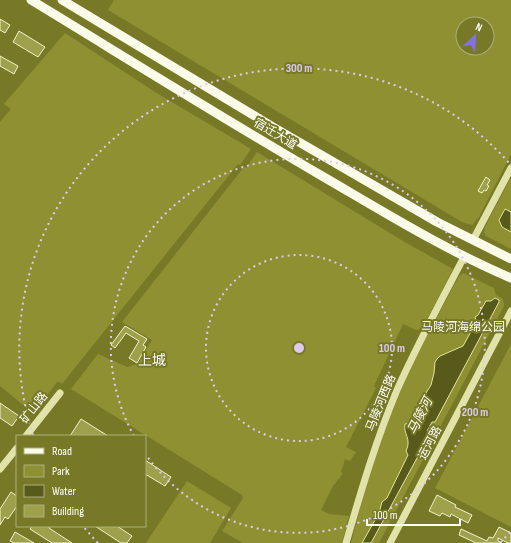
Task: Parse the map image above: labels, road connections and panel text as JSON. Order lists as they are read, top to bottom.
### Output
{
  "streets": {
    "main road": ["宿迁大道"],
    "street": ["马陵河西路", "矿山路", "运河路"]
  },
  "crossings": [
    ["宿迁大道", "马陵河西路"]
  ],
  "districts": ["上城"],
  "water": ["马陵河"],
  "parks": ["马陵河海绵公园"],
  "legend": [
    "Road",
    "Park",
    "Water",
    "Building"
  ],
  "scale_bar": "100 m",
  "north": "top right",
  "rings": ["300 m", "100 m", "200 m"]
}
